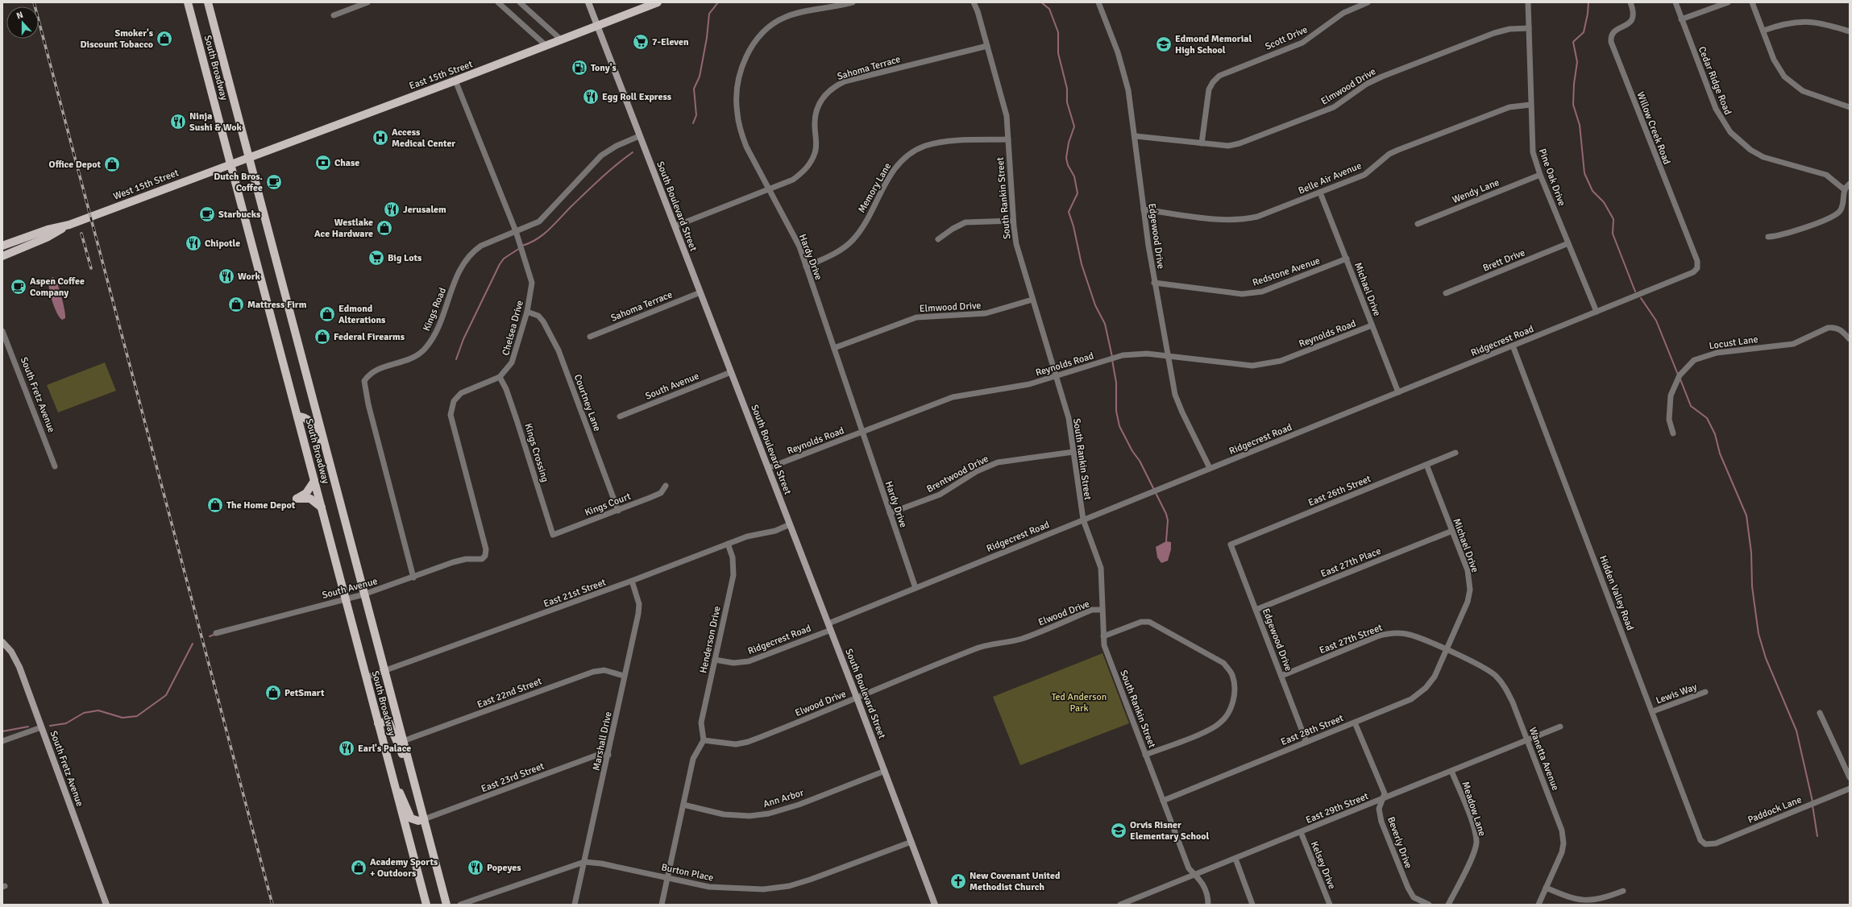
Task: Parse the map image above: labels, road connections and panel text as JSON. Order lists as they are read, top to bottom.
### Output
{
  "streets": {
    "main road": [
      "South Broadway",
      "East 15th Street",
      "West 15th Street",
      "South Boulevard Street",
      "South Fretz Avenue"
    ],
    "street": [
      "Scott Drive",
      "Sahoma Terrace",
      "Cedar Ridge Road",
      "Elmwood Drive",
      "Willow Creek Road",
      "Pine Oak Drive",
      "Belle Air Avenue",
      "Memory Lane",
      "Wendy Lane",
      "South Rankin Street",
      "Edgewood Drive",
      "Hardy Drive",
      "Brett Drive",
      "Redstone Avenue",
      "Michael Drive",
      "Kings Road",
      "Chelsea Drive",
      "Reynolds Road",
      "Ridgecrest Road",
      "Locust Lane",
      "South Avenue",
      "Courtney Lane",
      "Kings Crossing",
      "Brentwood Drive",
      "East 26th Street",
      "Kings Court",
      "East 27th Place",
      "East 21st Street",
      "Hidden Valley Road",
      "Elwood Drive",
      "East 27th Street",
      "Henderson Drive",
      "East 22nd Street",
      "Lewis Way",
      "East 28th Street",
      "Marshall Drive",
      "Wanetta Avenue",
      "East 23rd Street",
      "Ann Arbor",
      "East 29th Street",
      "Meadow Lane",
      "Paddock Lane",
      "Beverly Drive",
      "Kelsey Drive",
      "Burton Place"
    ]
  },
  "crossings": [
    ["Scott Drive", "Elmwood Drive"],
    ["South Broadway", "East 15th Street"],
    ["South Broadway", "West 15th Street"],
    ["South Broadway", "South Avenue"],
    ["South Broadway", "East 21st Street"],
    ["South Broadway", "East 22nd Street"],
    ["South Broadway", "East 23rd Street"],
    ["Sahoma Terrace", "South Rankin Street"],
    ["Sahoma Terrace", "South Boulevard Street"],
    ["Sahoma Terrace", "Hardy Drive"],
    ["East 15th Street", "West 15th Street"],
    ["East 15th Street", "South Boulevard Street"],
    ["East 15th Street", "Chelsea Drive"],
    ["Elmwood Drive", "Pine Oak Drive"],
    ["Elmwood Drive", "South Rankin Street"],
    ["Elmwood Drive", "Edgewood Drive"],
    ["Elmwood Drive", "Hardy Drive"],
    ["Willow Creek Road", "Ridgecrest Road"],
    ["Pine Oak Drive", "Belle Air Avenue"],
    ["Pine Oak Drive", "Wendy Lane"],
    ["Pine Oak Drive", "Brett Drive"],
    ["Pine Oak Drive", "Ridgecrest Road"],
    ["Belle Air Avenue", "Edgewood Drive"],
    ["Belle Air Avenue", "Michael Drive"],
    ["Memory Lane", "South Rankin Street"],
    ["Memory Lane", "Hardy Drive"],
    ["South Rankin Street", "Reynolds Road"],
    ["South Rankin Street", "Ridgecrest Road"],
    ["South Rankin Street", "Brentwood Drive"],
    ["South Rankin Street", "Elwood Drive"],
    ["South Rankin Street", "East 28th Street"],
    ["South Rankin Street", "East 29th Street"],
    ["South Boulevard Street", "Kings Road"],
    ["South Boulevard Street", "Reynolds Road"],
    ["South Boulevard Street", "Ridgecrest Road"],
    ["South Boulevard Street", "South Avenue"],
    ["South Boulevard Street", "East 21st Street"],
    ["South Boulevard Street", "Elwood Drive"],
    ["South Boulevard Street", "Ann Arbor"],
    ["South Boulevard Street", "Burton Place"],
    ["Edgewood Drive", "Redstone Avenue"],
    ["Edgewood Drive", "Reynolds Road"],
    ["Edgewood Drive", "Ridgecrest Road"],
    ["Edgewood Drive", "East 26th Street"],
    ["Edgewood Drive", "East 27th Place"],
    ["Edgewood Drive", "East 27th Street"],
    ["Edgewood Drive", "East 28th Street"],
    ["Hardy Drive", "Reynolds Road"],
    ["Hardy Drive", "Ridgecrest Road"],
    ["Hardy Drive", "Brentwood Drive"],
    ["Redstone Avenue", "Michael Drive"],
    ["Michael Drive", "Reynolds Road"],
    ["Michael Drive", "Ridgecrest Road"],
    ["Michael Drive", "East 26th Street"],
    ["Michael Drive", "East 27th Place"],
    ["Michael Drive", "East 27th Street"],
    ["Michael Drive", "East 28th Street"],
    ["Michael Drive", "Wanetta Avenue"],
    ["Kings Road", "Chelsea Drive"],
    ["Kings Road", "South Avenue"],
    ["Chelsea Drive", "South Avenue"],
    ["Chelsea Drive", "Courtney Lane"],
    ["Chelsea Drive", "Kings Crossing"],
    ["Ridgecrest Road", "Hidden Valley Road"],
    ["Ridgecrest Road", "Henderson Drive"],
    ["Courtney Lane", "Kings Court"],
    ["Kings Crossing", "Kings Court"],
    ["East 21st Street", "Henderson Drive"],
    ["East 21st Street", "Marshall Drive"],
    ["Hidden Valley Road", "Lewis Way"],
    ["Hidden Valley Road", "Paddock Lane"],
    ["Elwood Drive", "Henderson Drive"],
    ["East 27th Street", "East 28th Street"],
    ["East 27th Street", "Wanetta Avenue"],
    ["East 22nd Street", "Marshall Drive"],
    ["East 28th Street", "Wanetta Avenue"],
    ["East 28th Street", "Beverly Drive"],
    ["Marshall Drive", "East 23rd Street"],
    ["Marshall Drive", "Burton Place"],
    ["Wanetta Avenue", "East 29th Street"],
    ["East 29th Street", "Meadow Lane"],
    ["East 29th Street", "Beverly Drive"],
    ["East 29th Street", "Kelsey Drive"]
  ],
  "parks": ["Ted Anderson Park"],
  "places": {
    "shop": [
      "Smoker's Discount Tobacco",
      "Office Depot",
      "Westlake Ace Hardware",
      "Mattress Firm",
      "Edmond Alterations",
      "Federal Firearms",
      "The Home Depot",
      "PetSmart",
      "Academy Sports + Outdoors"
    ],
    "supermarket": ["7-Eleven", "Big Lots"],
    "school or university": ["Edmond Memorial High School", "Orvis Risner Elementary School"],
    "fuel station": ["Tony's"],
    "restaurant": [
      "Egg Roll Express",
      "Ninja Sushi & Wok",
      "Jerusalem",
      "Chipotle",
      "Work",
      "Earl's Palace",
      "Popeyes"
    ],
    "hospital": ["Access Medical Center"],
    "bank": ["Chase"],
    "cafe": ["Dutch Bros. Coffee", "Starbucks", "Aspen Coffee Company"],
    "church": ["New Covenant United Methodist Church"]
  },
  "north": "top"
}
